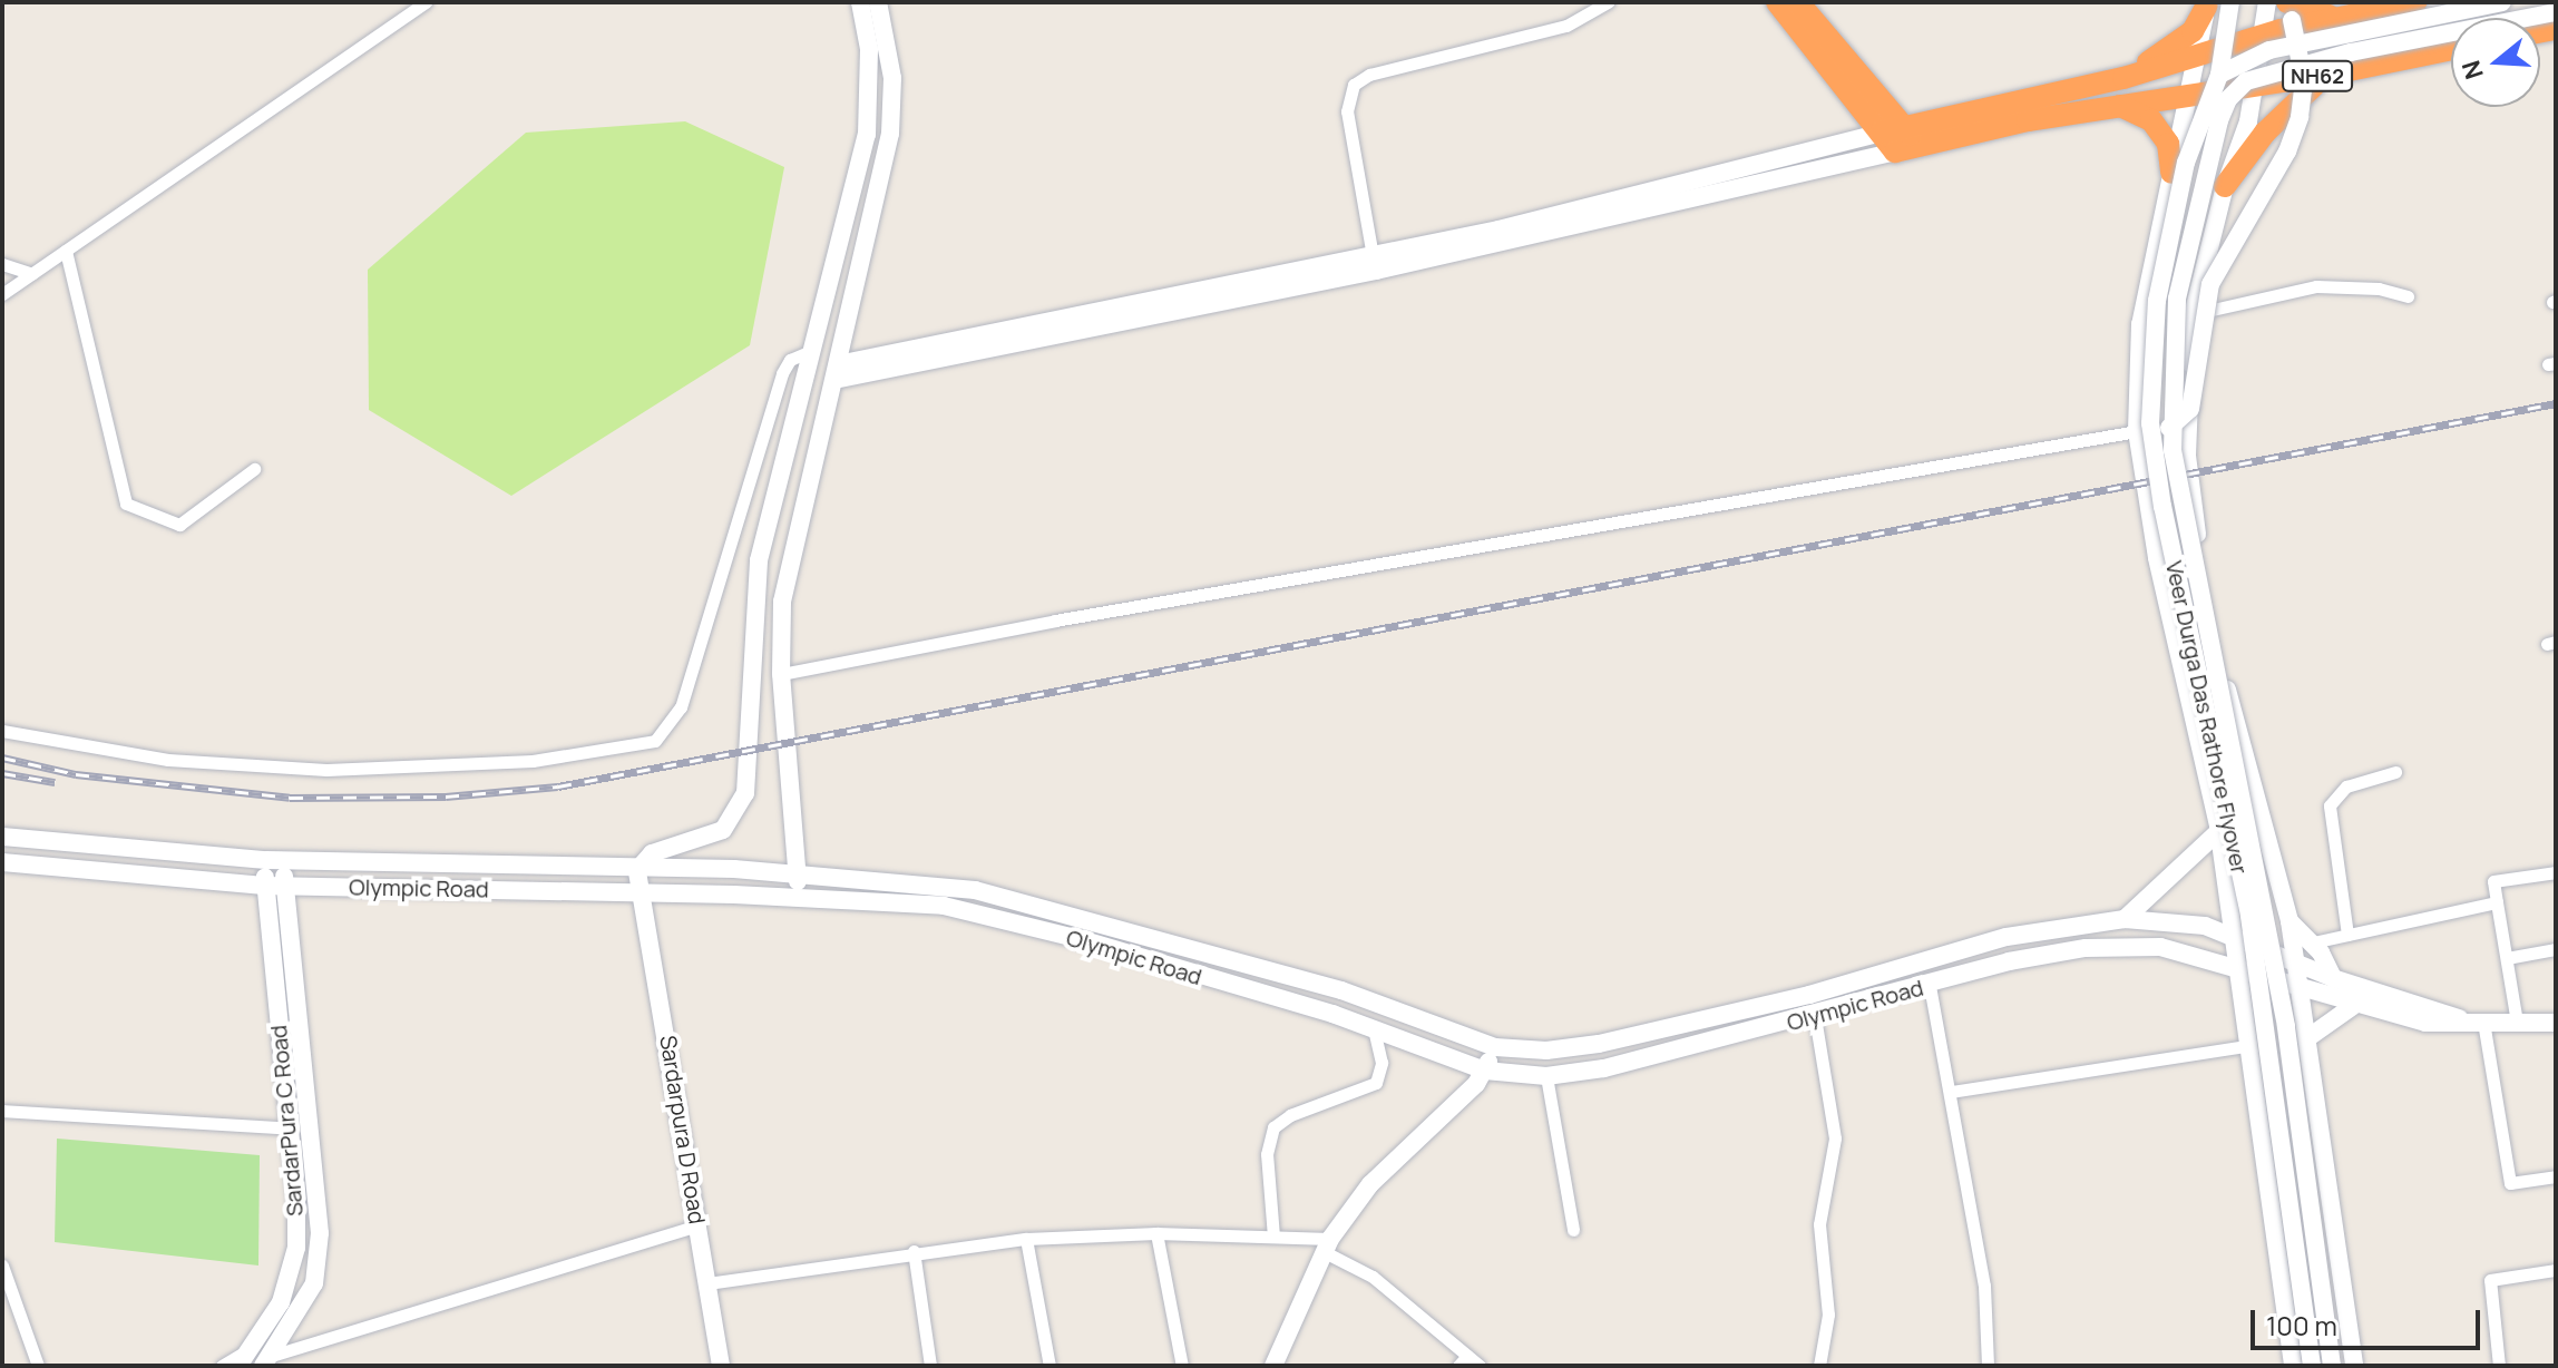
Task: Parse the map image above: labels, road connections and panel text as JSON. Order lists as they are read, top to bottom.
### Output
{
  "streets": {
    "highway": ["NH62"],
    "street": [
      "Veer Durga Das Rathore Flyover",
      "Olympic Road",
      "SardarPura C Road",
      "Sardarpura D Road"
    ]
  },
  "crossings": [
    ["Olympic Road", "SardarPura C Road"],
    ["Olympic Road", "Sardarpura D Road"]
  ],
  "scale_bar": "100 m",
  "north": "left"
}
